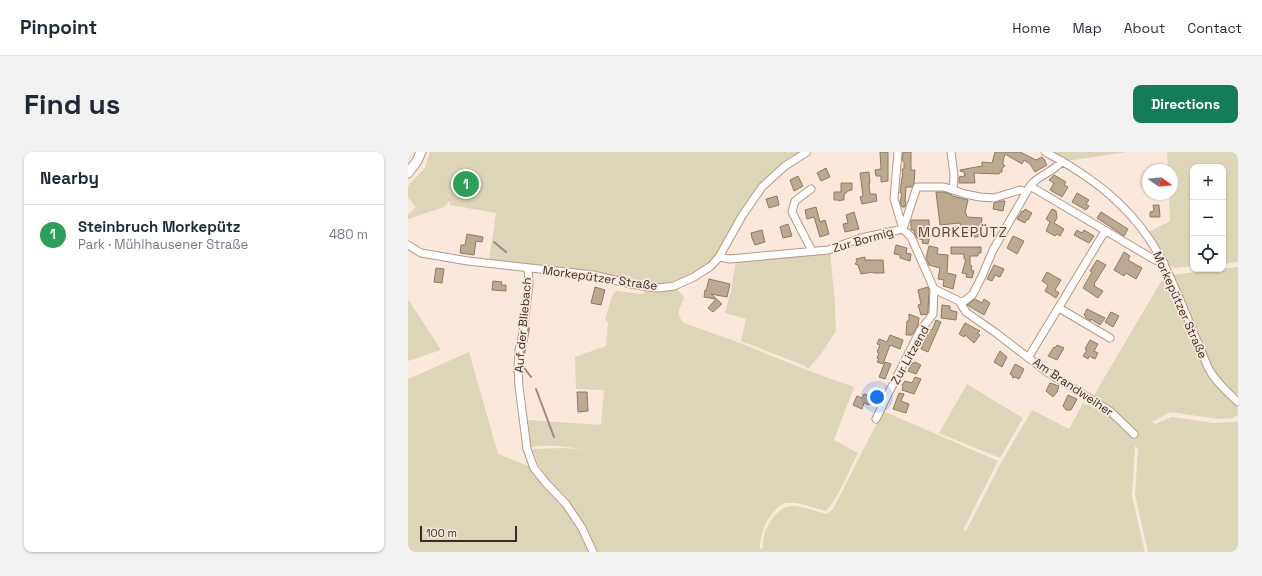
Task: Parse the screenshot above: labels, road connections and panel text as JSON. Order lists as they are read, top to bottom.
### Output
{
  "streets": {
    "street": [
      "Zur Bormig",
      "Morkepützer Straße",
      "Auf der Bliebach",
      "Zur Litzend",
      "Am Brandweiher"
    ]
  },
  "crossings": [
    ["Zur Bormig", "Morkepützer Straße"],
    ["Morkepützer Straße", "Auf der Bliebach"]
  ],
  "districts": ["MORKEPÜTZ"],
  "scale_bar": "100 m",
  "north": "right",
  "page": {
    "header": "Pinpoint",
    "nav": [
      "Home",
      "Map",
      "About",
      "Contact"
    ],
    "buttons": "Directions",
    "title": "Find us",
    "heading": "Nearby",
    "map_buttons": ["+", "−"],
    "pins": "1",
    "list": [
      {
        "mark": "1",
        "name": "Steinbruch Morkepütz",
        "note": "Park · Mühlhausener Straße",
        "value": "480 m"
      }
    ],
    "scale": "100 m"
  }
}
